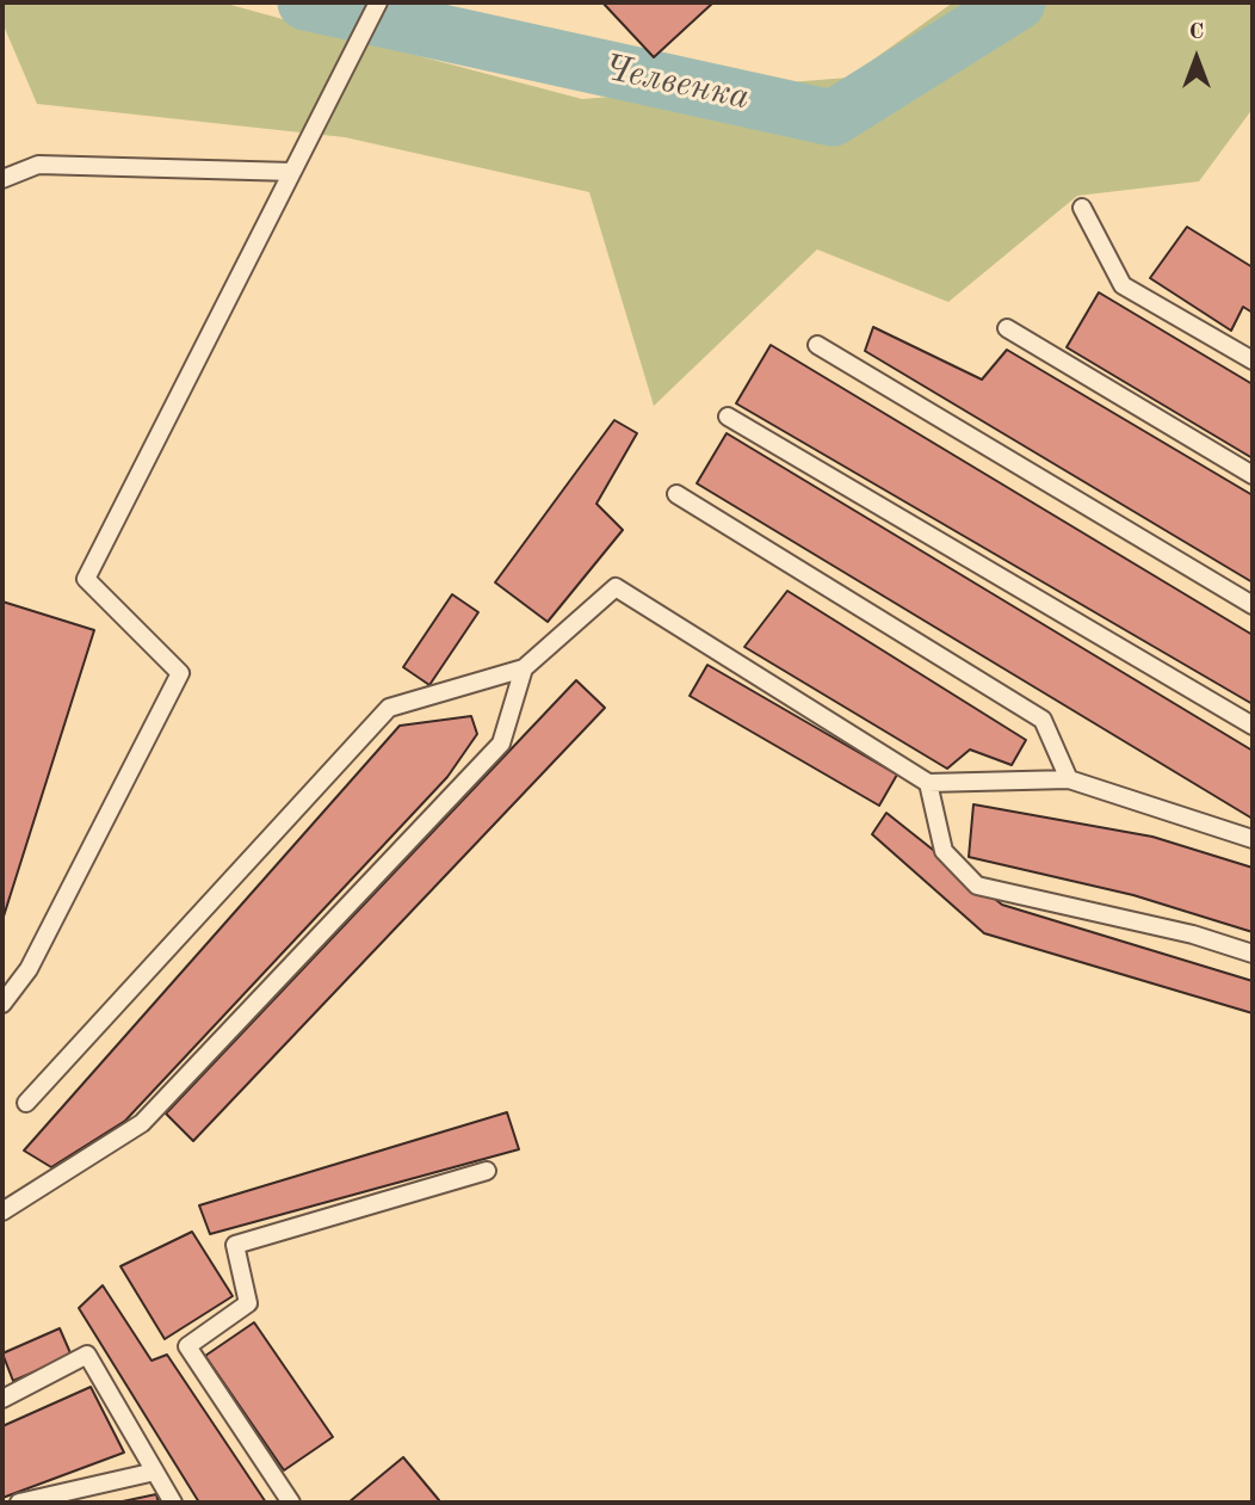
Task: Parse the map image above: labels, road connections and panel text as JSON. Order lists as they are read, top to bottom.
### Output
{
  "water": ["Челвенка"],
  "north": "top"
}
